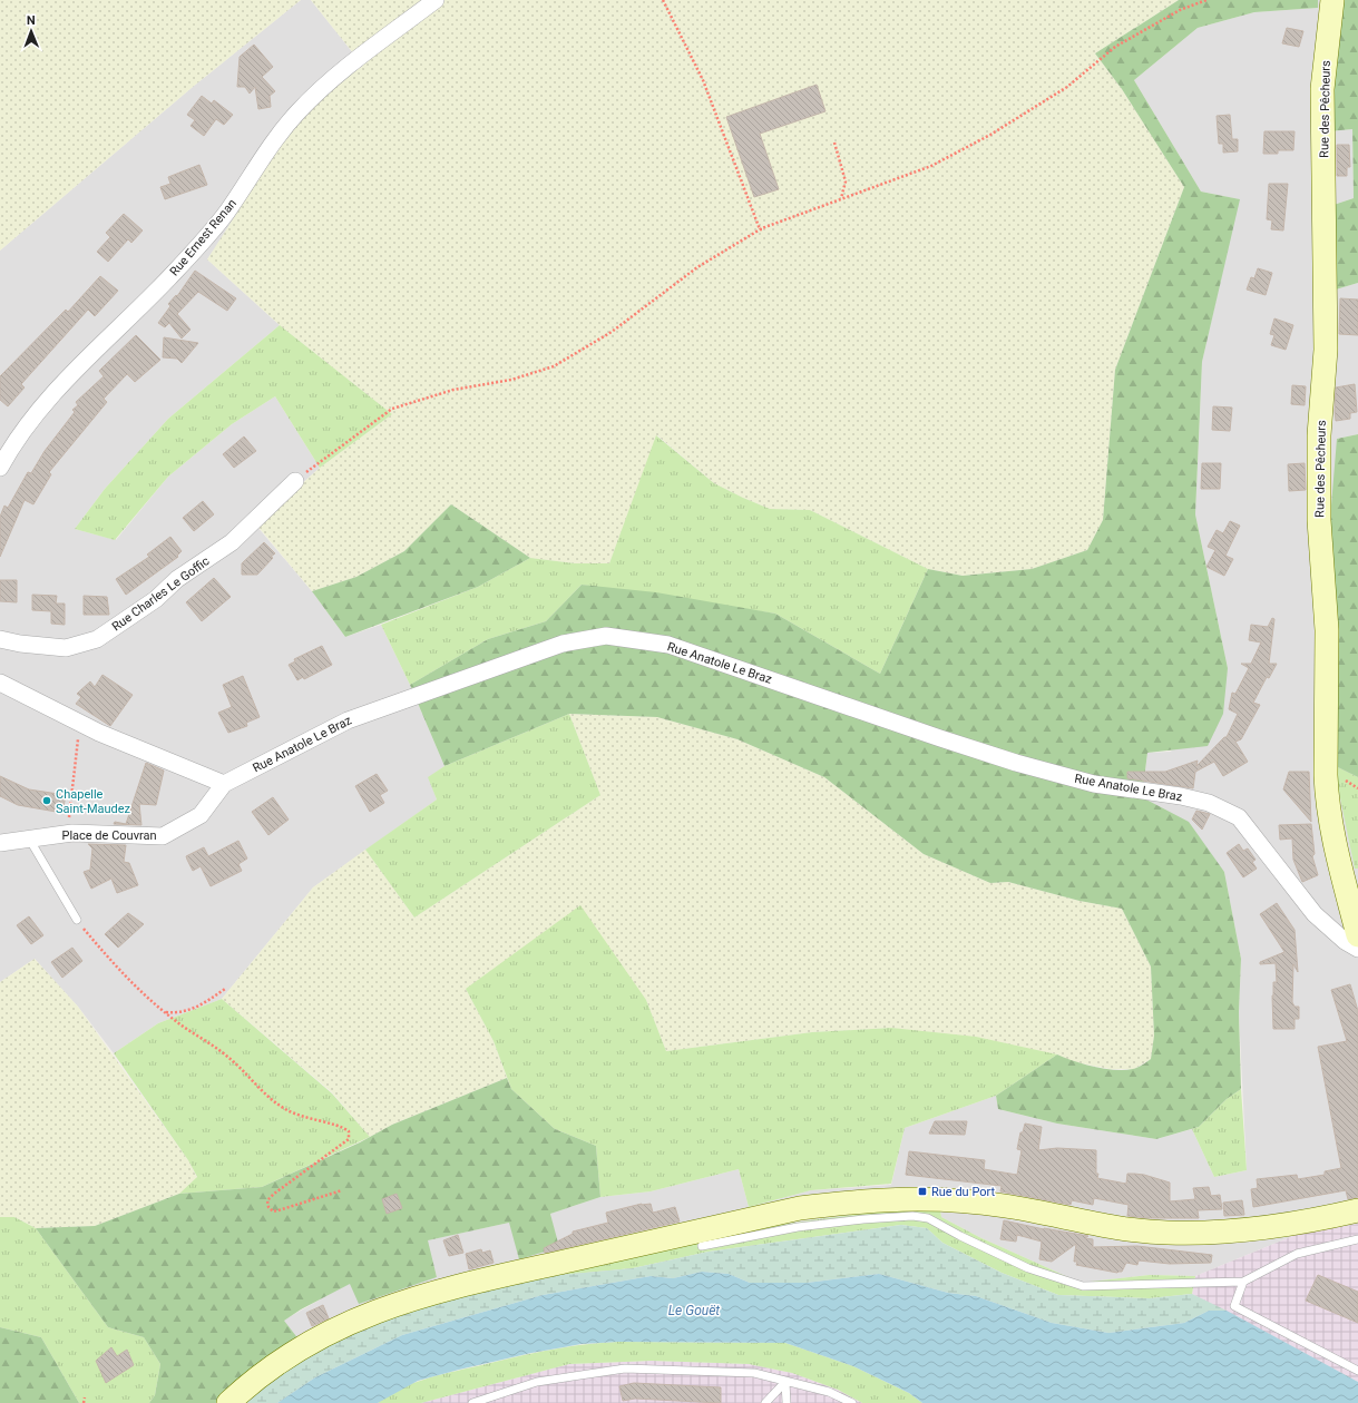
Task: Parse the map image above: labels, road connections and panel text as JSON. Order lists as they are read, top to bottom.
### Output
{
  "streets": {
    "street": [
      "Rue des Pêcheurs",
      "Rue Ernest Renan",
      "Rue Charles Le Goffic",
      "Rue Anatole Le Braz",
      "Place de Couvran"
    ]
  },
  "crossings": [
    ["Rue Anatole Le Braz", "Place de Couvran"]
  ],
  "water": ["Le Gouët"],
  "places": {
    "other": ["Chapelle Saint-Maudez"],
    "transit": ["Rue du Port"]
  },
  "north": "top"
}
